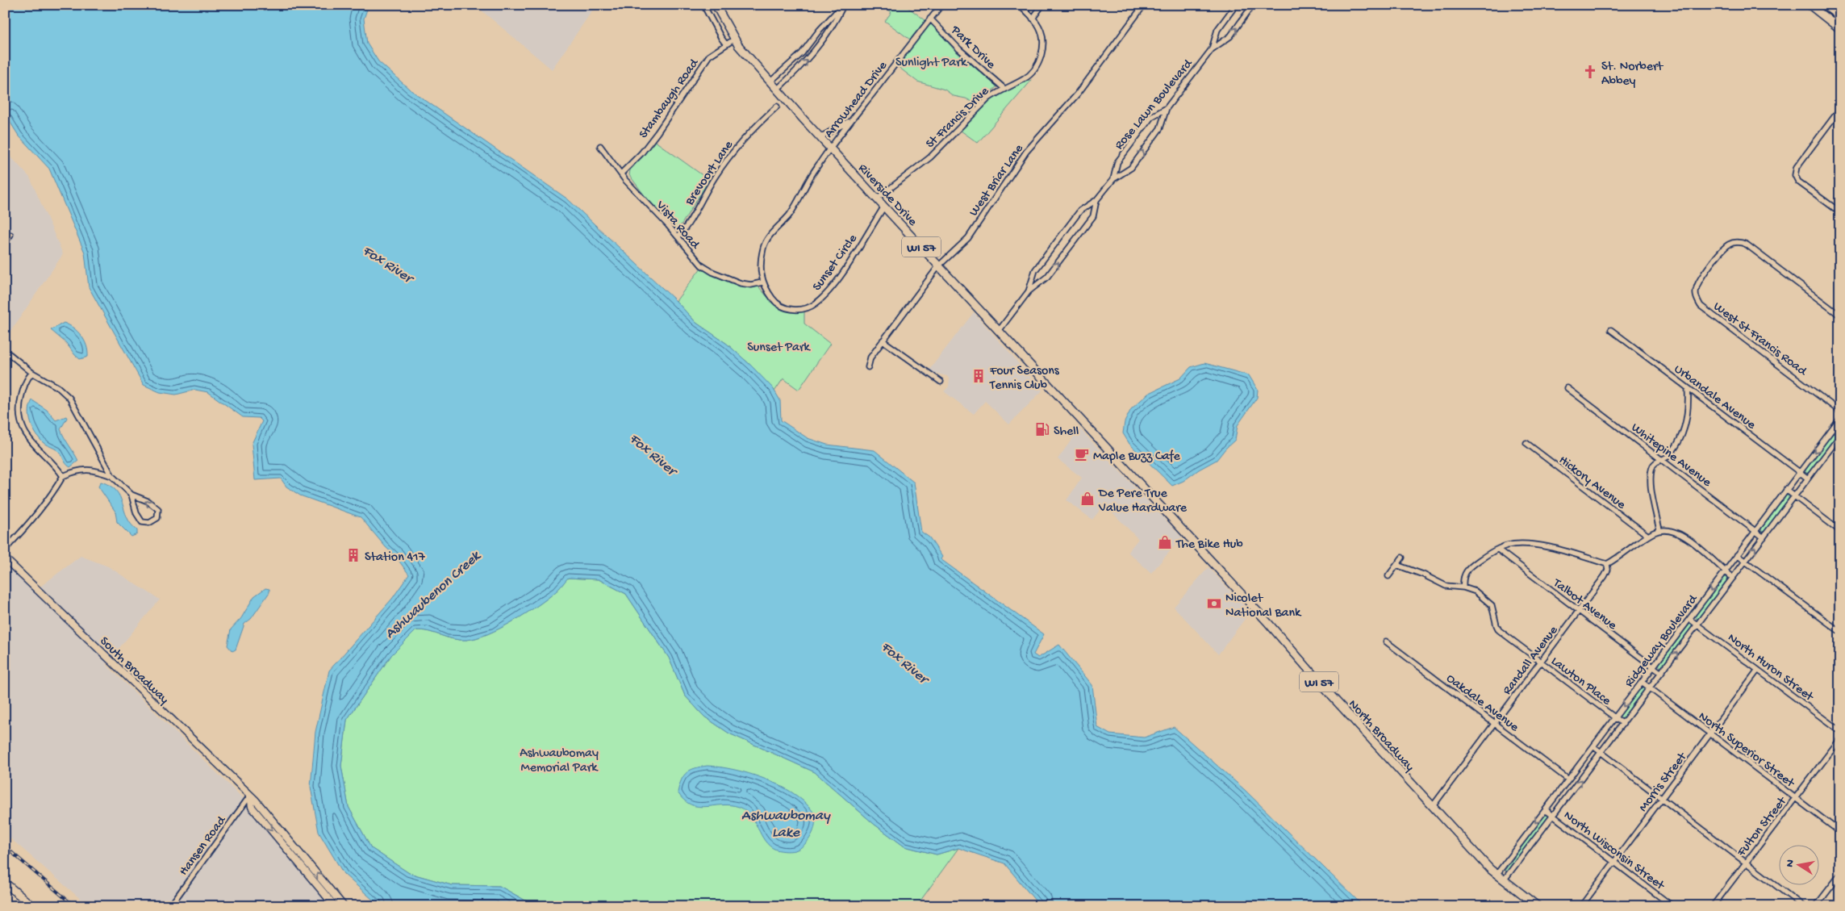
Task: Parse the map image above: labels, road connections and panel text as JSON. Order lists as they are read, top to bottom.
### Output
{
  "streets": {
    "main road": ["Riverside Drive", "WI 57", "North Broadway"],
    "street": [
      "Park Drive",
      "Stambaugh Road",
      "Arrowhead Drive",
      "Rose Lawn Boulevard",
      "St Francis Drive",
      "Brevoort Lane",
      "West Briar Lane",
      "Vista Road",
      "Sunset Circle",
      "West St Francis Road",
      "Urbandale Avenue",
      "Whitepine Avenue",
      "Hickory Avenue",
      "Talbot Avenue",
      "Ridgeway Boulevard",
      "Randall Avenue",
      "North Huron Street",
      "South Broadway",
      "Lawton Place",
      "Oakdale Avenue",
      "North Superior Street",
      "Morris Street",
      "Fulton Street",
      "Hansen Road",
      "North Wisconsin Street"
    ]
  },
  "crossings": [
    ["Park Drive", "Arrowhead Drive"],
    ["Park Drive", "St Francis Drive"],
    ["Stambaugh Road", "Riverside Drive"],
    ["Stambaugh Road", "Vista Road"],
    ["Arrowhead Drive", "Riverside Drive"],
    ["Rose Lawn Boulevard", "Riverside Drive"],
    ["St Francis Drive", "Riverside Drive"],
    ["Brevoort Lane", "Vista Road"],
    ["West Briar Lane", "Riverside Drive"],
    ["Riverside Drive", "Sunset Circle"],
    ["Riverside Drive", "North Broadway"],
    ["Vista Road", "Sunset Circle"],
    ["Urbandale Avenue", "Ridgeway Boulevard"],
    ["Whitepine Avenue", "Ridgeway Boulevard"],
    ["Talbot Avenue", "Ridgeway Boulevard"],
    ["Talbot Avenue", "Randall Avenue"],
    ["Ridgeway Boulevard", "North Huron Street"],
    ["Ridgeway Boulevard", "Lawton Place"],
    ["Ridgeway Boulevard", "Oakdale Avenue"],
    ["Ridgeway Boulevard", "North Broadway"],
    ["Ridgeway Boulevard", "North Superior Street"],
    ["Ridgeway Boulevard", "North Wisconsin Street"],
    ["Randall Avenue", "Lawton Place"],
    ["Randall Avenue", "Oakdale Avenue"],
    ["Randall Avenue", "North Broadway"],
    ["North Huron Street", "Morris Street"],
    ["South Broadway", "Hansen Road"],
    ["North Superior Street", "Morris Street"],
    ["North Superior Street", "Fulton Street"],
    ["Morris Street", "North Wisconsin Street"]
  ],
  "water": ["Fox River", "Ashwaubenon Creek", "Ashwaubomay Lake"],
  "parks": ["Sunlight Park", "Sunset Park", "Ashwaubomay Memorial Park"],
  "places": {
    "church": ["St. Norbert Abbey"],
    "building": ["Four Seasons Tennis Club", "Station 417"],
    "fuel station": ["Shell"],
    "cafe": ["Maple Buzz Cafe"],
    "shop": ["De Pere True Value Hardware", "The Bike Hub"],
    "bank": ["Nicolet National Bank"]
  },
  "north": "left"
}
